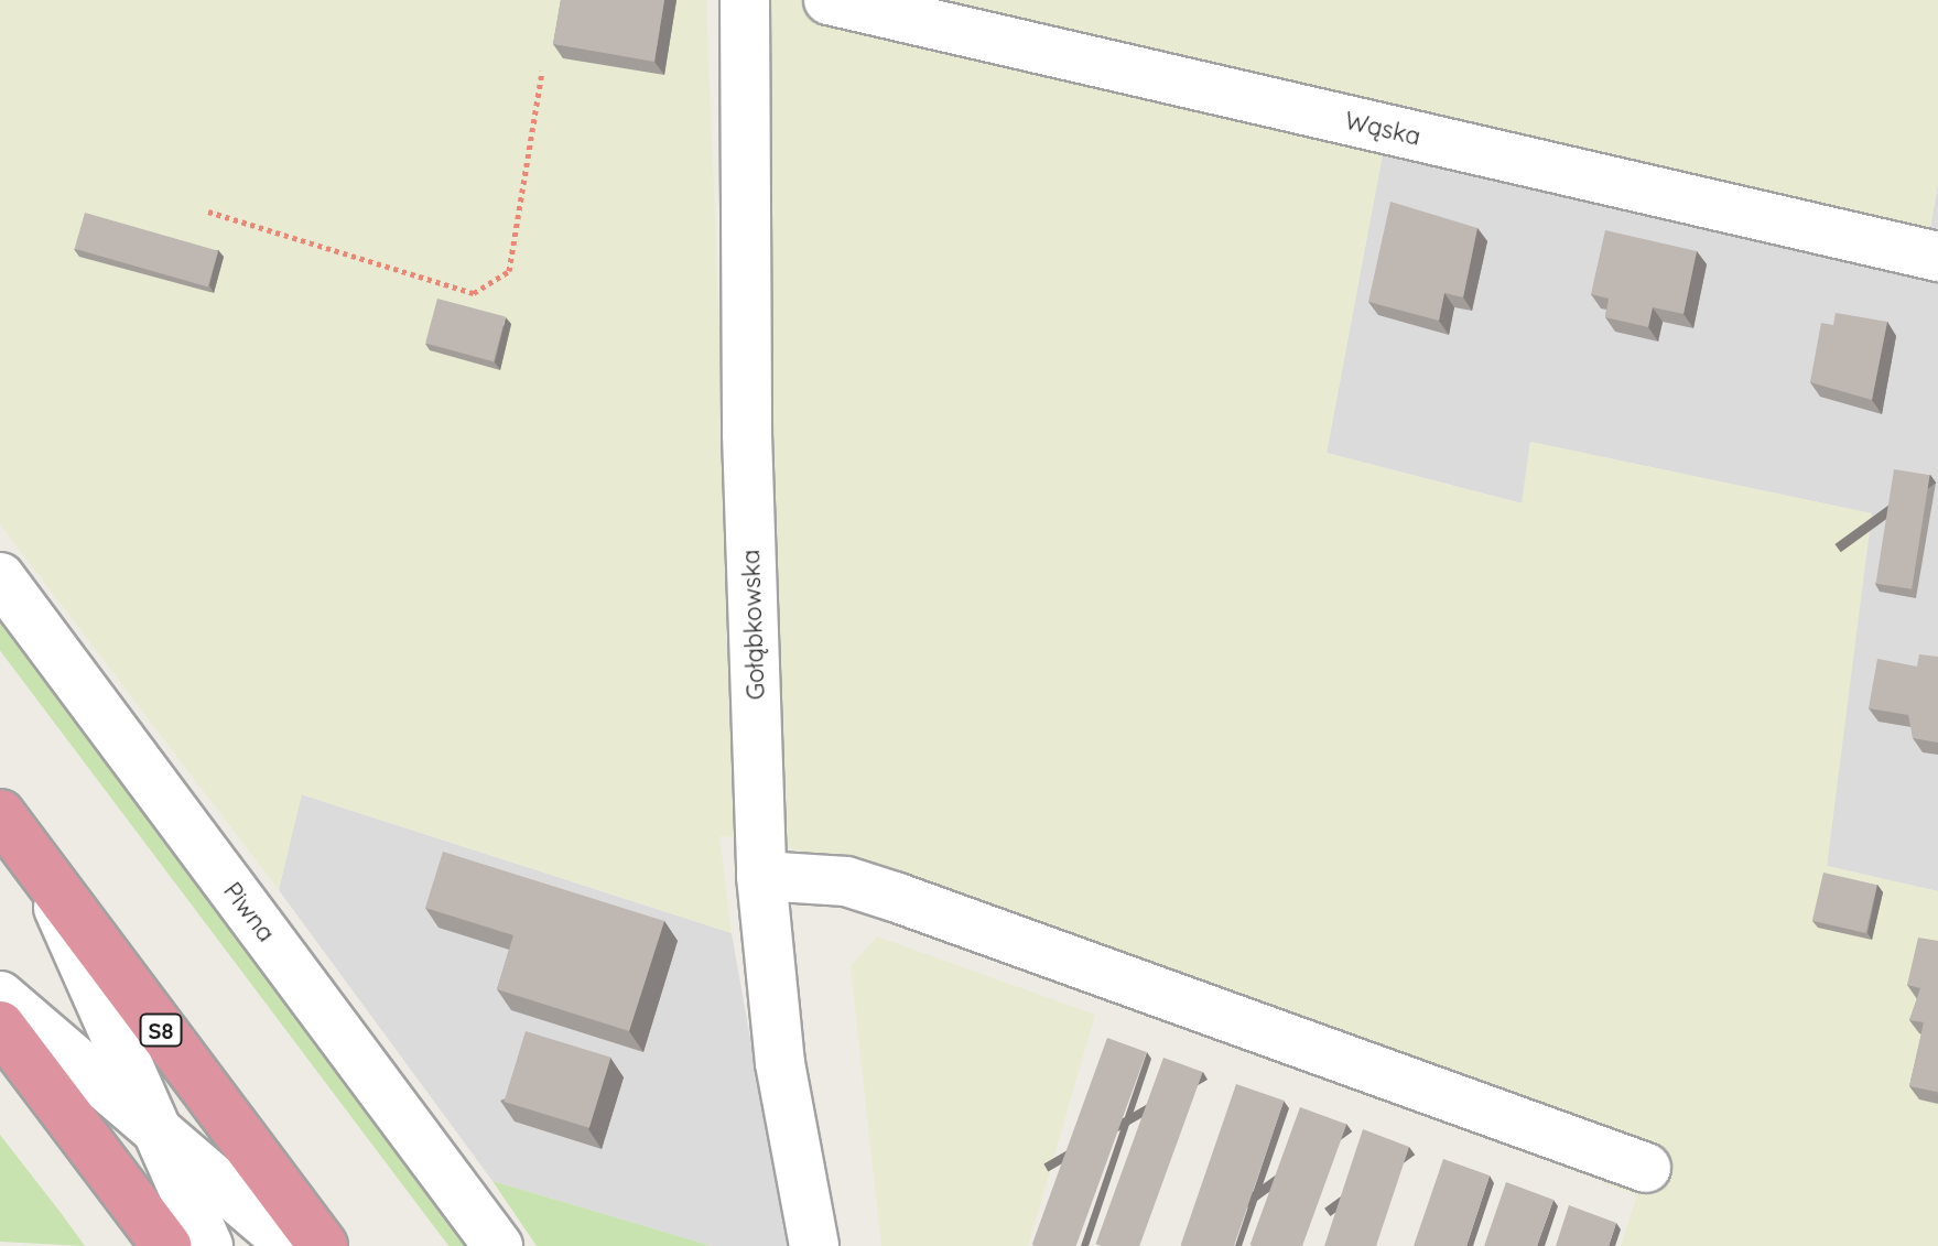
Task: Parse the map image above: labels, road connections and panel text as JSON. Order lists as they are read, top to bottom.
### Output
{
  "streets": {
    "highway": ["S8"],
    "street": ["Wąska", "Gołąbkowska", "Piwna"]
  }
}
